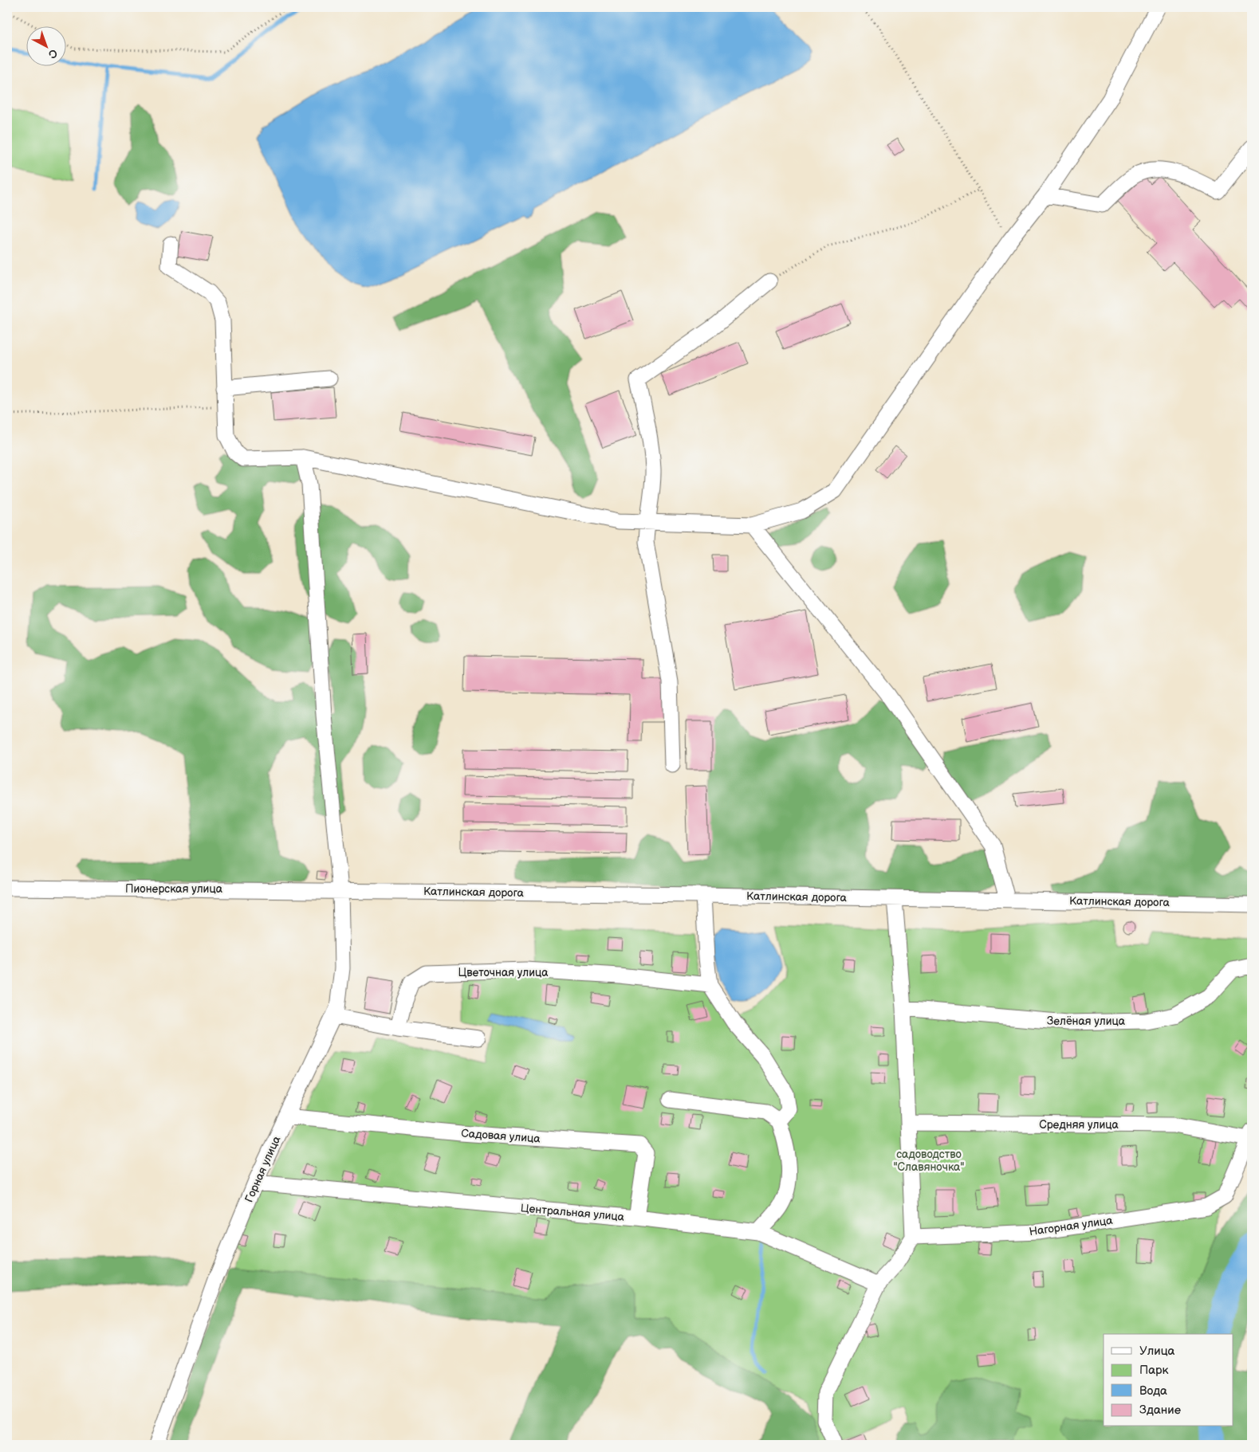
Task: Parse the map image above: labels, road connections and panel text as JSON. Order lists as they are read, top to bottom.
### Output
{
  "streets": {
    "street": [
      "Пионерская улица",
      "Катлинская дорога",
      "Цветочная улица",
      "Зелёная улица",
      "Средняя улица",
      "Садовая улица",
      "Горная улица",
      "Центральная улица",
      "Нагорная улица"
    ]
  },
  "crossings": [
    ["Пионерская улица", "Катлинская дорога"],
    ["Пионерская улица", "Горная улица"],
    ["Катлинская дорога", "Горная улица"],
    ["Средняя улица", "Нагорная улица"],
    ["Садовая улица", "Горная улица"],
    ["Садовая улица", "Центральная улица"],
    ["Горная улица", "Центральная улица"]
  ],
  "parks": ["садоводство \"Славяночка\""],
  "legend": [
    "Улица",
    "Парк",
    "Вода",
    "Здание"
  ],
  "north": "bottom right"
}
